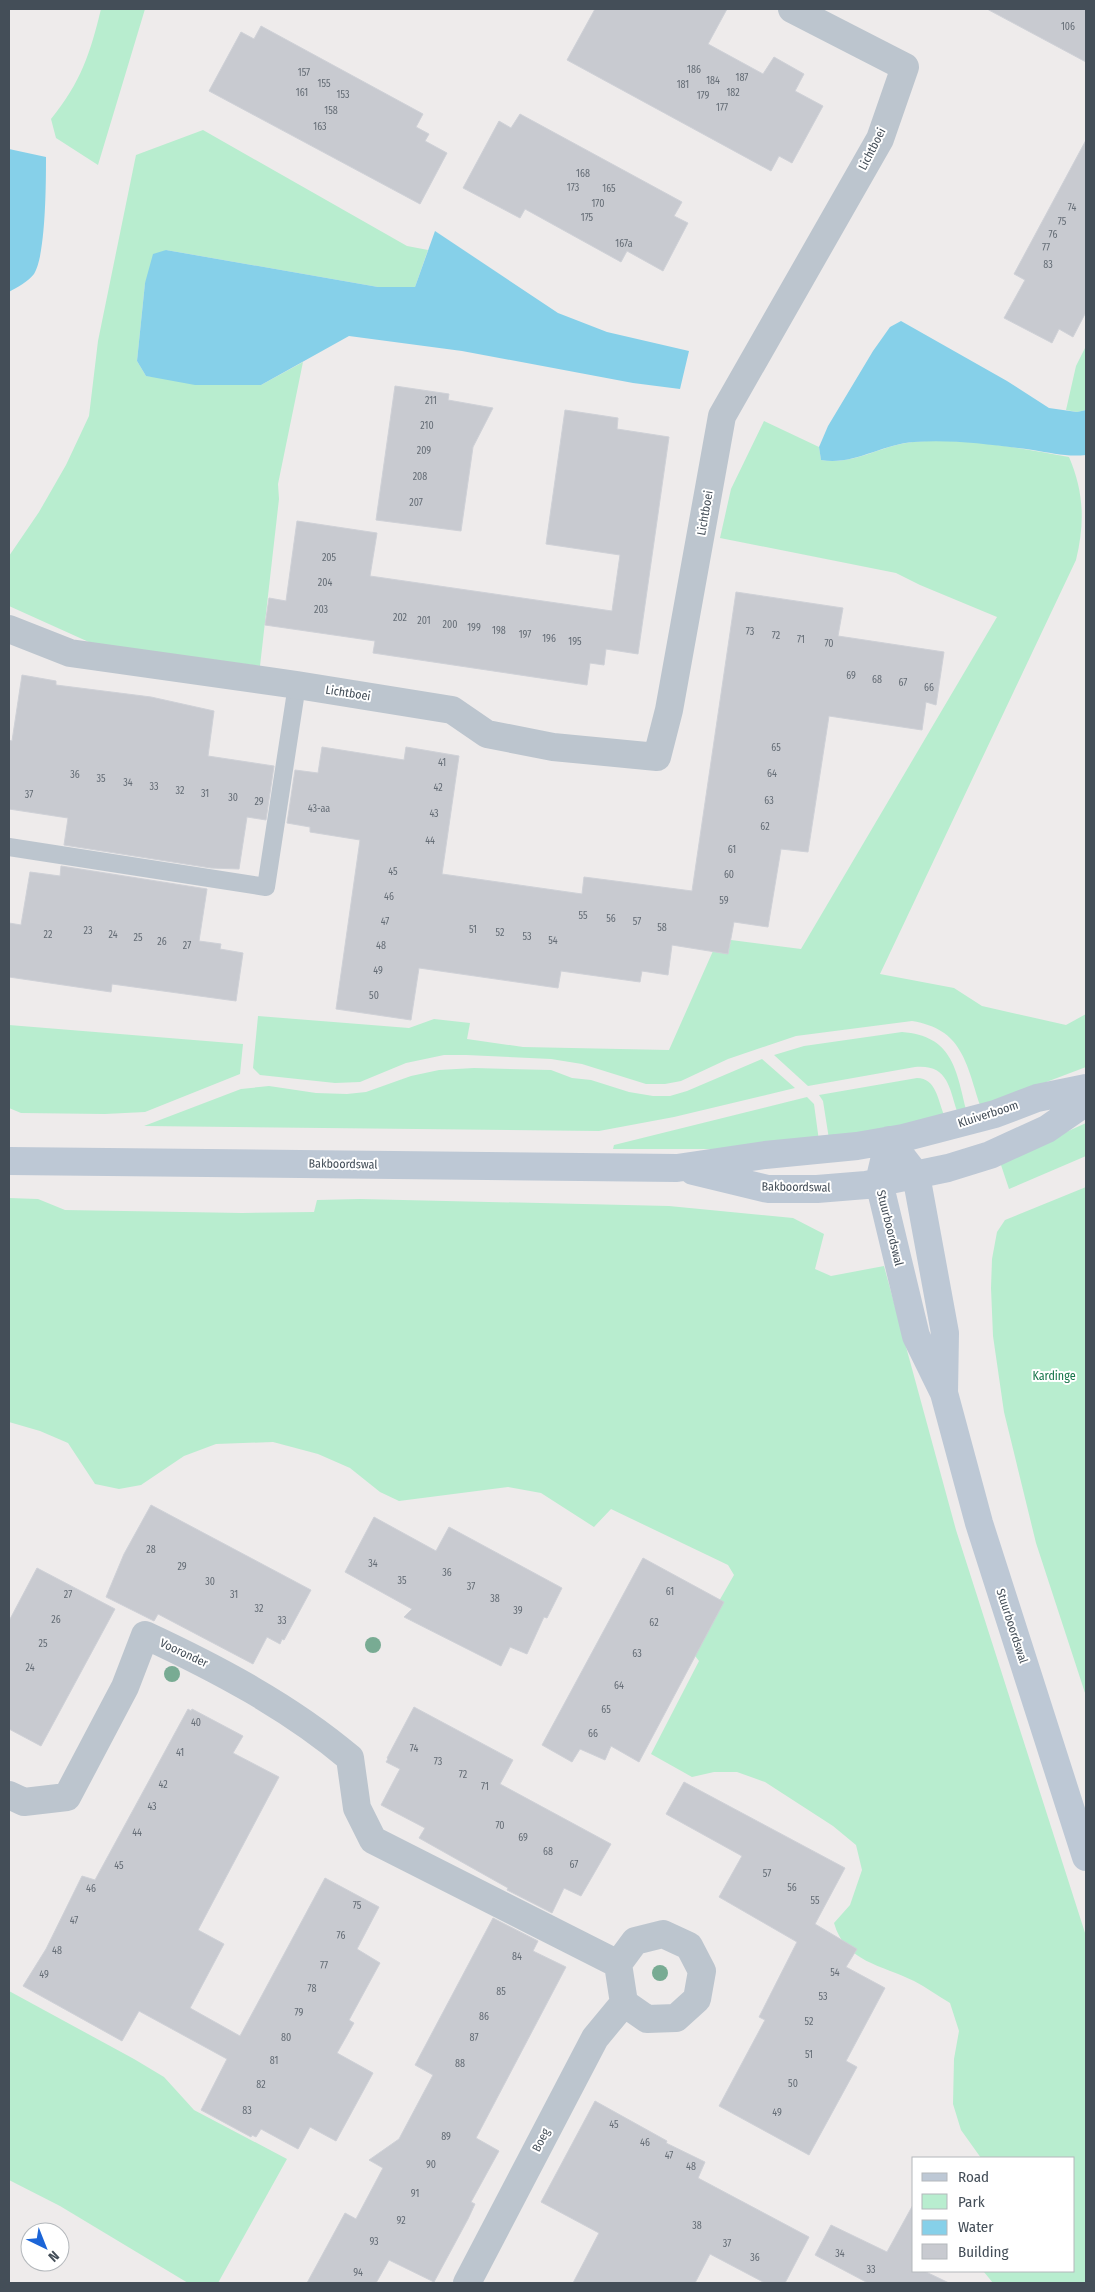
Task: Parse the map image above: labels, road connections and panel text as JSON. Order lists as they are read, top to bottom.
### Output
{
  "streets": {
    "main road": ["Kluiverboom", "Bakboordswal", "Stuurboordswal"],
    "street": ["Lichtboei", "Vooronder", "Boeg"]
  },
  "crossings": [
    ["Kluiverboom", "Bakboordswal"],
    ["Kluiverboom", "Stuurboordswal"],
    ["Bakboordswal", "Stuurboordswal"],
    ["Vooronder", "Boeg"]
  ],
  "parks": ["Kardinge"],
  "house_numbers": [
    "106",
    "186",
    "157",
    "187",
    "184",
    "155",
    "181",
    "161",
    "182",
    "153",
    "179",
    "177",
    "158",
    "163",
    "168",
    "173",
    "165",
    "170",
    "74",
    "175",
    "75",
    "76",
    "167a",
    "77",
    "83",
    "211",
    "210",
    "209",
    "208",
    "207",
    "205",
    "204",
    "203",
    "202",
    "201",
    "200",
    "199",
    "198",
    "73",
    "197",
    "72",
    "196",
    "71",
    "195",
    "70",
    "69",
    "68",
    "67",
    "66",
    "65",
    "41",
    "64",
    "36",
    "35",
    "34",
    "33",
    "42",
    "32",
    "31",
    "37",
    "30",
    "63",
    "29",
    "43-aa",
    "43",
    "62",
    "44",
    "61",
    "45",
    "60",
    "46",
    "59",
    "55",
    "56",
    "47",
    "57",
    "58",
    "51",
    "23",
    "52",
    "22",
    "24",
    "53",
    "25",
    "54",
    "26",
    "27",
    "48",
    "49",
    "50",
    "28",
    "34",
    "29",
    "36",
    "35",
    "30",
    "37",
    "61",
    "27",
    "31",
    "38",
    "32",
    "39",
    "26",
    "33",
    "62",
    "25",
    "63",
    "24",
    "64",
    "65",
    "40",
    "66",
    "74",
    "41",
    "73",
    "72",
    "42",
    "71",
    "43",
    "70",
    "44",
    "69",
    "68",
    "67",
    "45",
    "57",
    "56",
    "46",
    "55",
    "75",
    "47",
    "76",
    "48",
    "84",
    "77",
    "54",
    "49",
    "78",
    "85",
    "53",
    "79",
    "86",
    "52",
    "80",
    "87",
    "51",
    "81",
    "88",
    "50",
    "82",
    "83",
    "49",
    "45",
    "89",
    "46",
    "47",
    "90",
    "48",
    "91",
    "92",
    "38",
    "93",
    "37",
    "34",
    "36",
    "33",
    "94"
  ],
  "legend": [
    "Road",
    "Park",
    "Water",
    "Building"
  ],
  "north": "bottom right"
}
